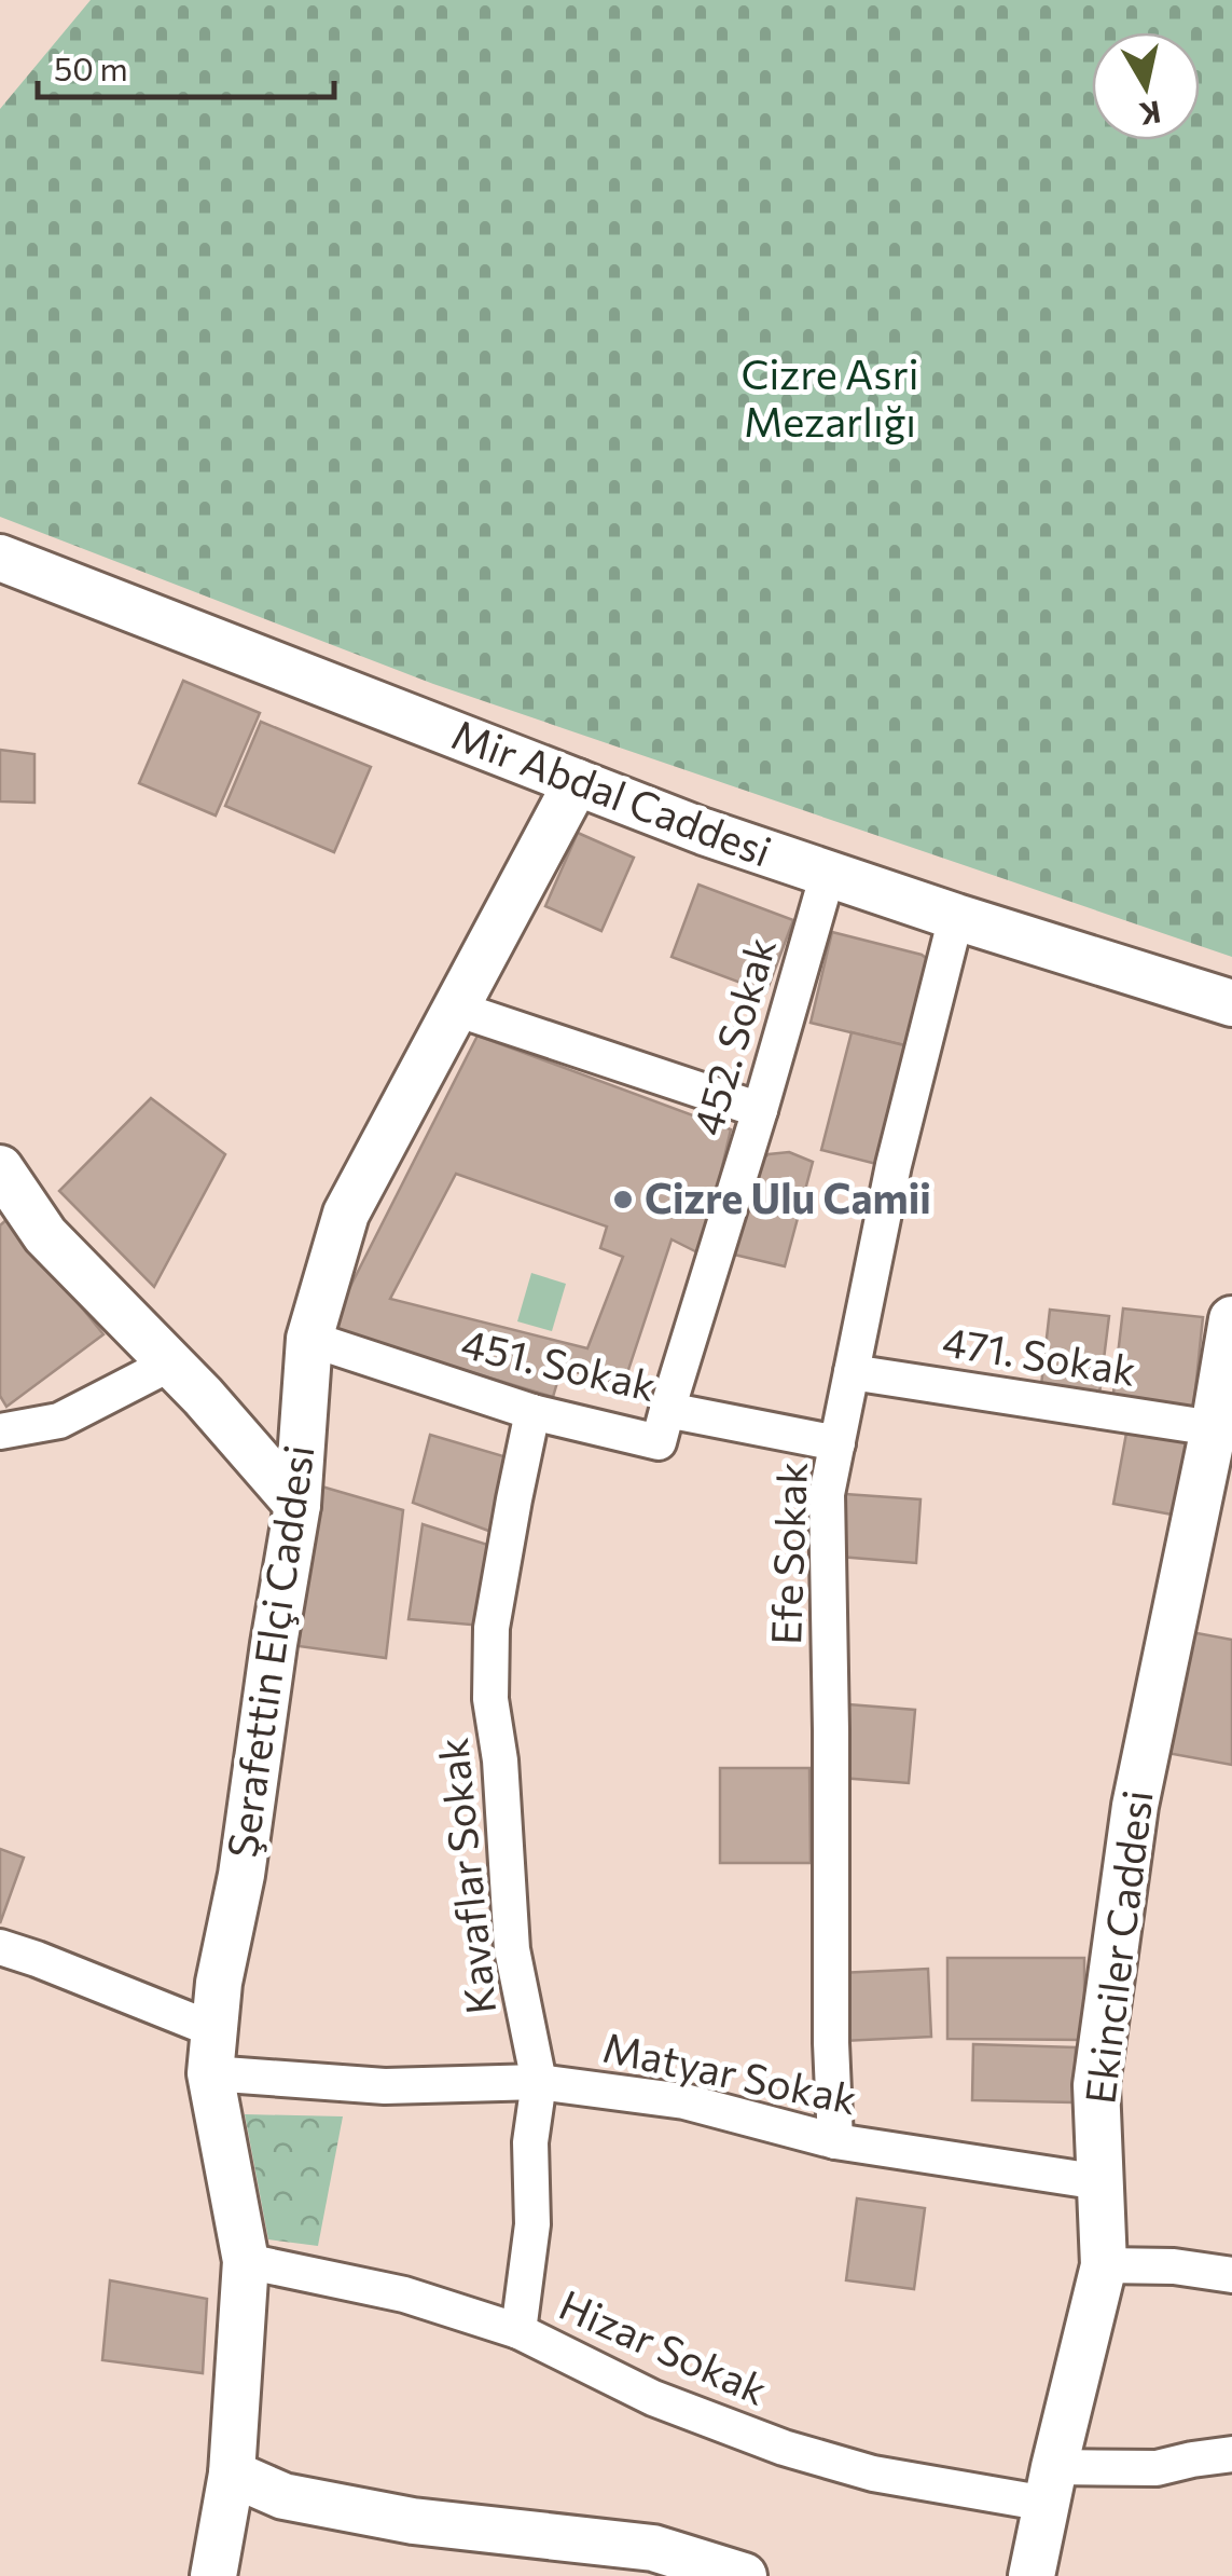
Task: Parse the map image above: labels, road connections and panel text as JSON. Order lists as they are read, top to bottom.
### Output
{
  "streets": {
    "street": [
      "Mir Abdal Caddesi",
      "452. Sokak",
      "471. Sokak",
      "451. Sokak",
      "Efe Sokak",
      "Şerafettin Elçi Caddesi",
      "Kavaflar Sokak",
      "Ekinciler Caddesi",
      "Matyar Sokak",
      "Hizar Sokak"
    ]
  },
  "crossings": [
    ["Mir Abdal Caddesi", "452. Sokak"],
    ["Mir Abdal Caddesi", "Efe Sokak"],
    ["Mir Abdal Caddesi", "Şerafettin Elçi Caddesi"],
    ["452. Sokak", "451. Sokak"],
    ["471. Sokak", "Efe Sokak"],
    ["471. Sokak", "Ekinciler Caddesi"],
    ["451. Sokak", "Efe Sokak"],
    ["451. Sokak", "Şerafettin Elçi Caddesi"],
    ["451. Sokak", "Kavaflar Sokak"],
    ["Efe Sokak", "Matyar Sokak"],
    ["Şerafettin Elçi Caddesi", "Matyar Sokak"],
    ["Şerafettin Elçi Caddesi", "Hizar Sokak"],
    ["Kavaflar Sokak", "Matyar Sokak"],
    ["Kavaflar Sokak", "Hizar Sokak"],
    ["Ekinciler Caddesi", "Matyar Sokak"],
    ["Ekinciler Caddesi", "Hizar Sokak"]
  ],
  "parks": ["Cizre Asri Mezarlığı"],
  "places": ["Cizre Ulu Camii"],
  "scale_bar": "50 m",
  "north": "bottom"
}
